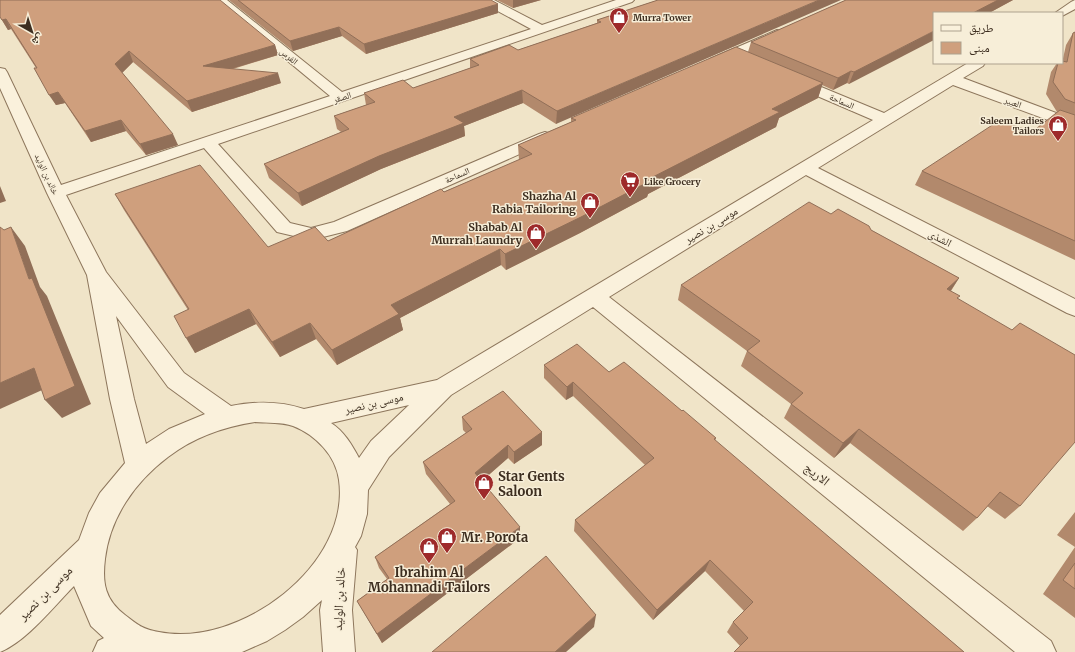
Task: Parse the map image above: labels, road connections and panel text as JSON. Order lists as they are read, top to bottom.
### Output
{
  "streets": {
    "street": [
      "الفرس",
      "الصقر",
      "السماحة",
      "العبير",
      "خالد بن الوليد",
      "موسى بن نصير",
      "الشذى",
      "الاريج"
    ]
  },
  "crossings": [
    ["الفرس", "الصقر"],
    ["الصقر", "السماحة"],
    ["الصقر", "خالد بن الوليد"],
    ["السماحة", "موسى بن نصير"],
    ["العبير", "موسى بن نصير"],
    ["موسى بن نصير", "الشذى"],
    ["موسى بن نصير", "الاريج"]
  ],
  "places": {
    "shop": [
      "Murra Tower",
      "Saleem Ladies Tailors",
      "Shazha Al Rabia Tailoring",
      "Shabab Al Murrah Laundry",
      "Star Gents Saloon",
      "Mr. Porota",
      "Ibrahim Al Mohannadi Tailors"
    ],
    "supermarket": ["Like Grocery"]
  },
  "legend": ["طريق", "مبنى"],
  "north": "bottom right"
}
